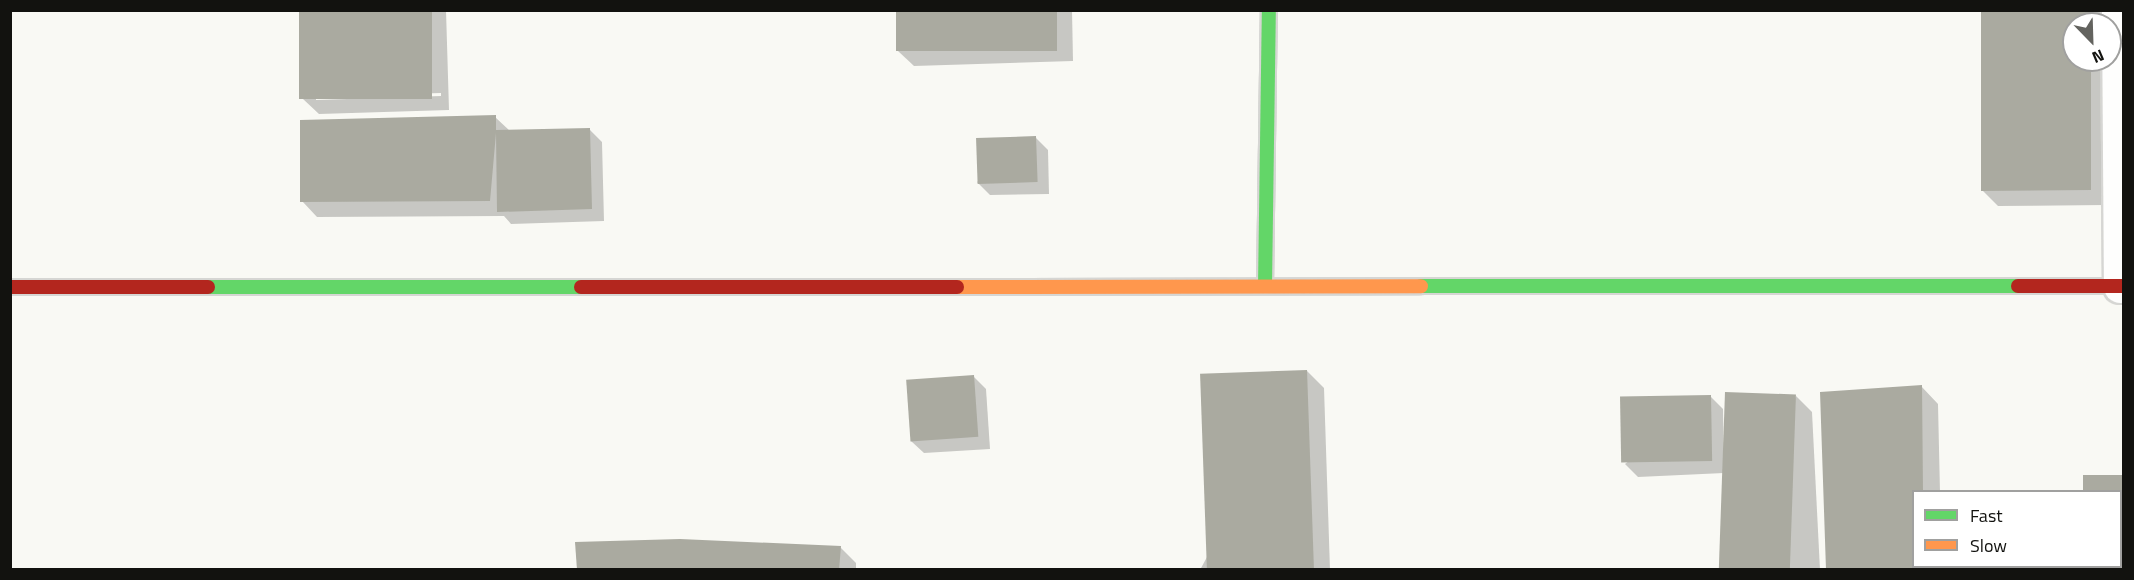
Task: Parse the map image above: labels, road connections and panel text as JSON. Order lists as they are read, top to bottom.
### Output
{
  "legend": ["Fast", "Slow"],
  "north": "bottom right"
}
